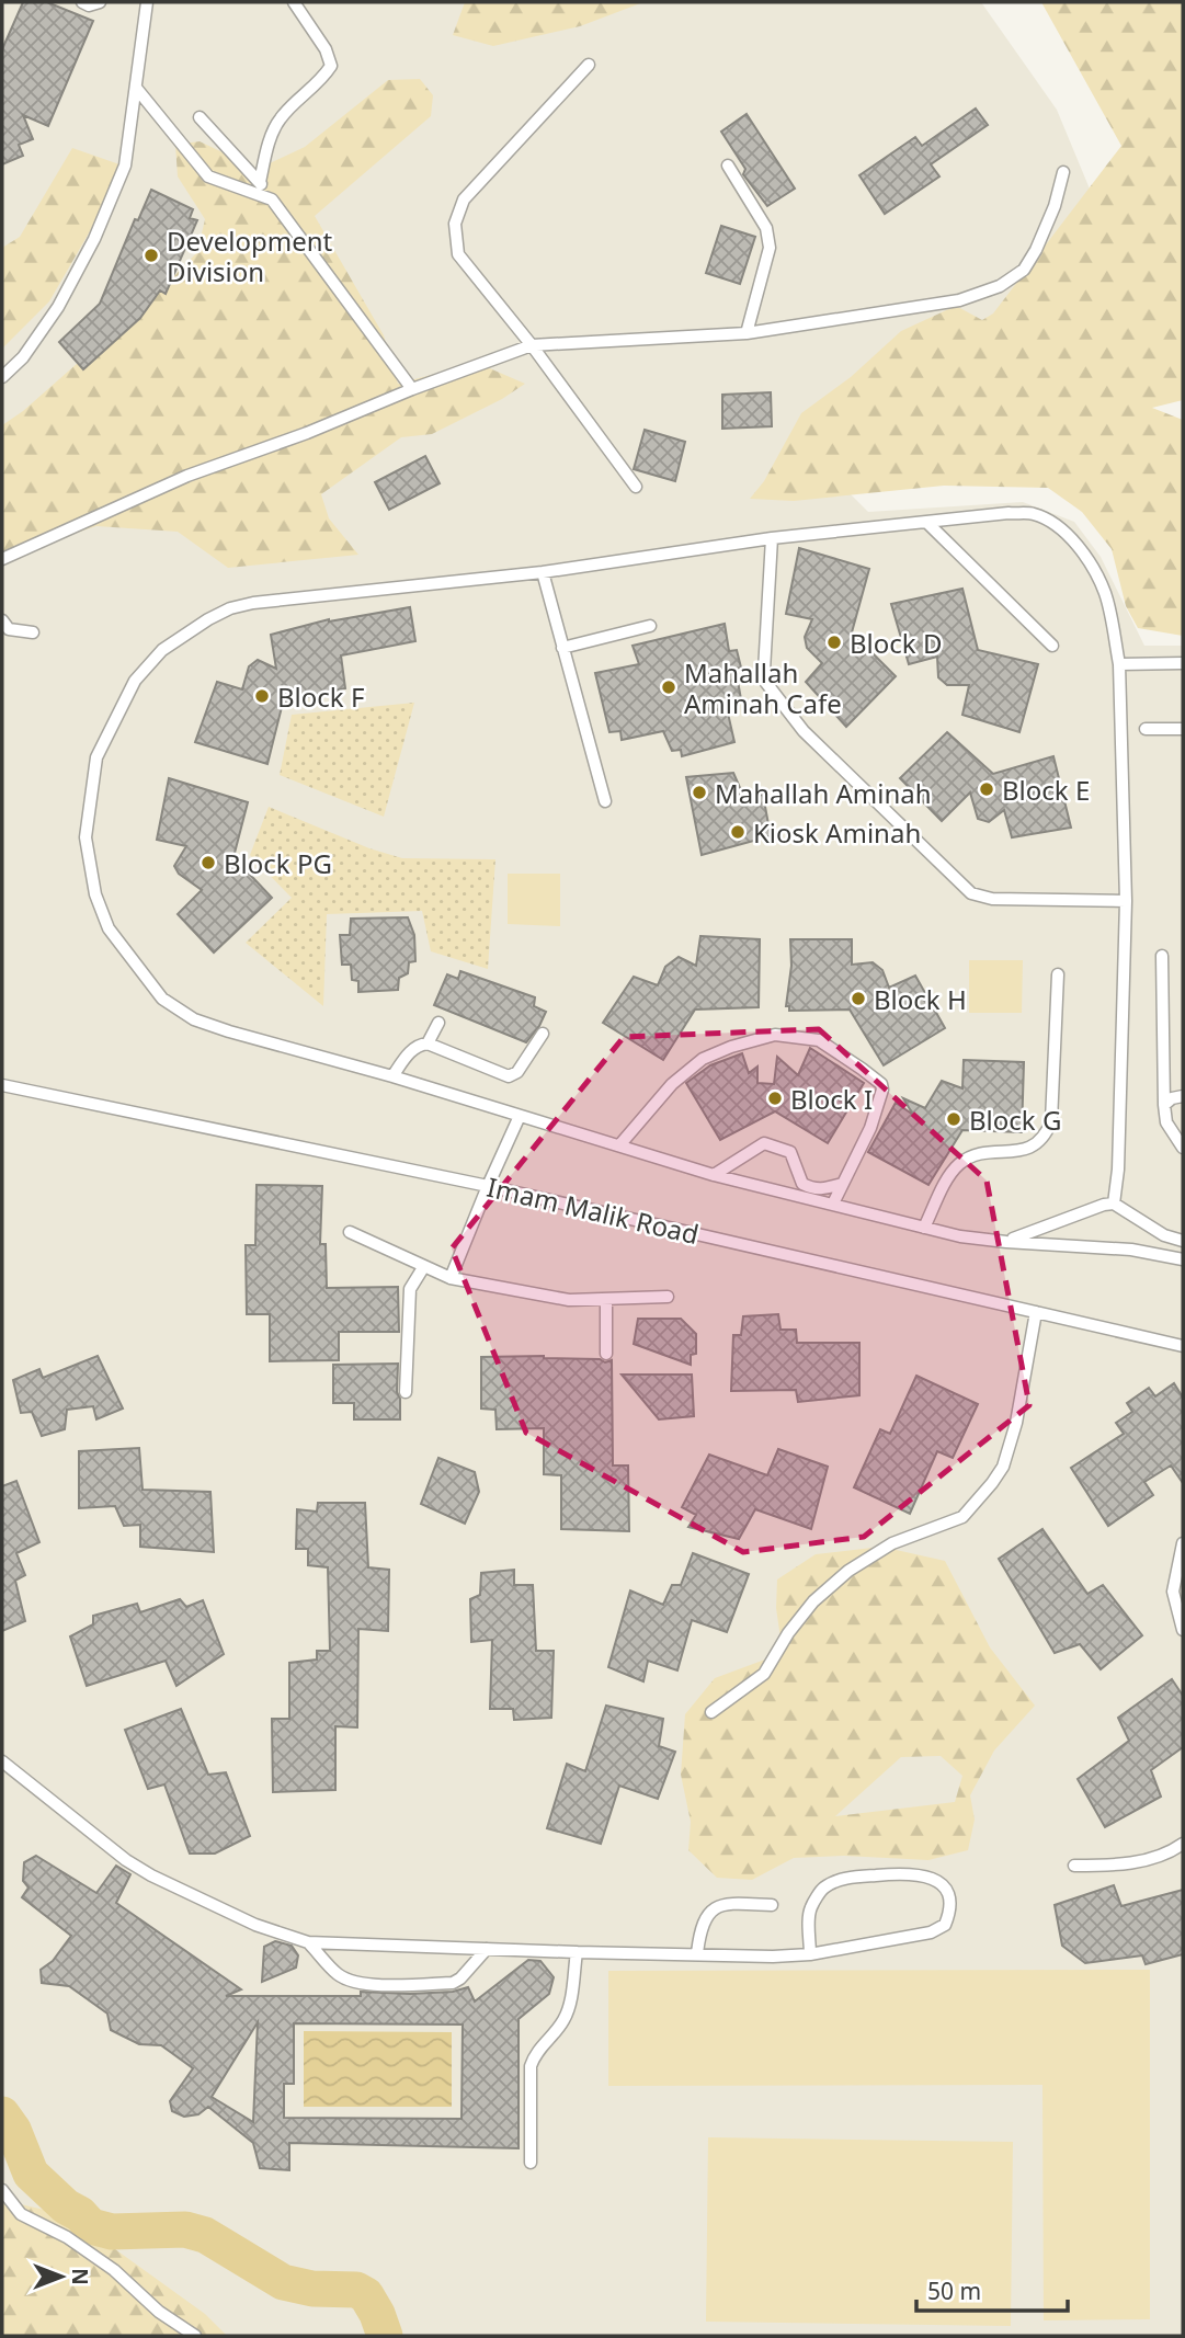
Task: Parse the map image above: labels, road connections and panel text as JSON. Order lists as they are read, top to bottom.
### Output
{
  "streets": {
    "lane": ["Imam Malik Road"]
  },
  "places": [
    "Development Division",
    "Block D",
    "Mahallah Aminah Cafe",
    "Block F",
    "Block E",
    "Mahallah Aminah",
    "Kiosk Aminah",
    "Block PG",
    "Block H",
    "Block I",
    "Block G"
  ],
  "scale_bar": "50 m",
  "north": "right"
}
